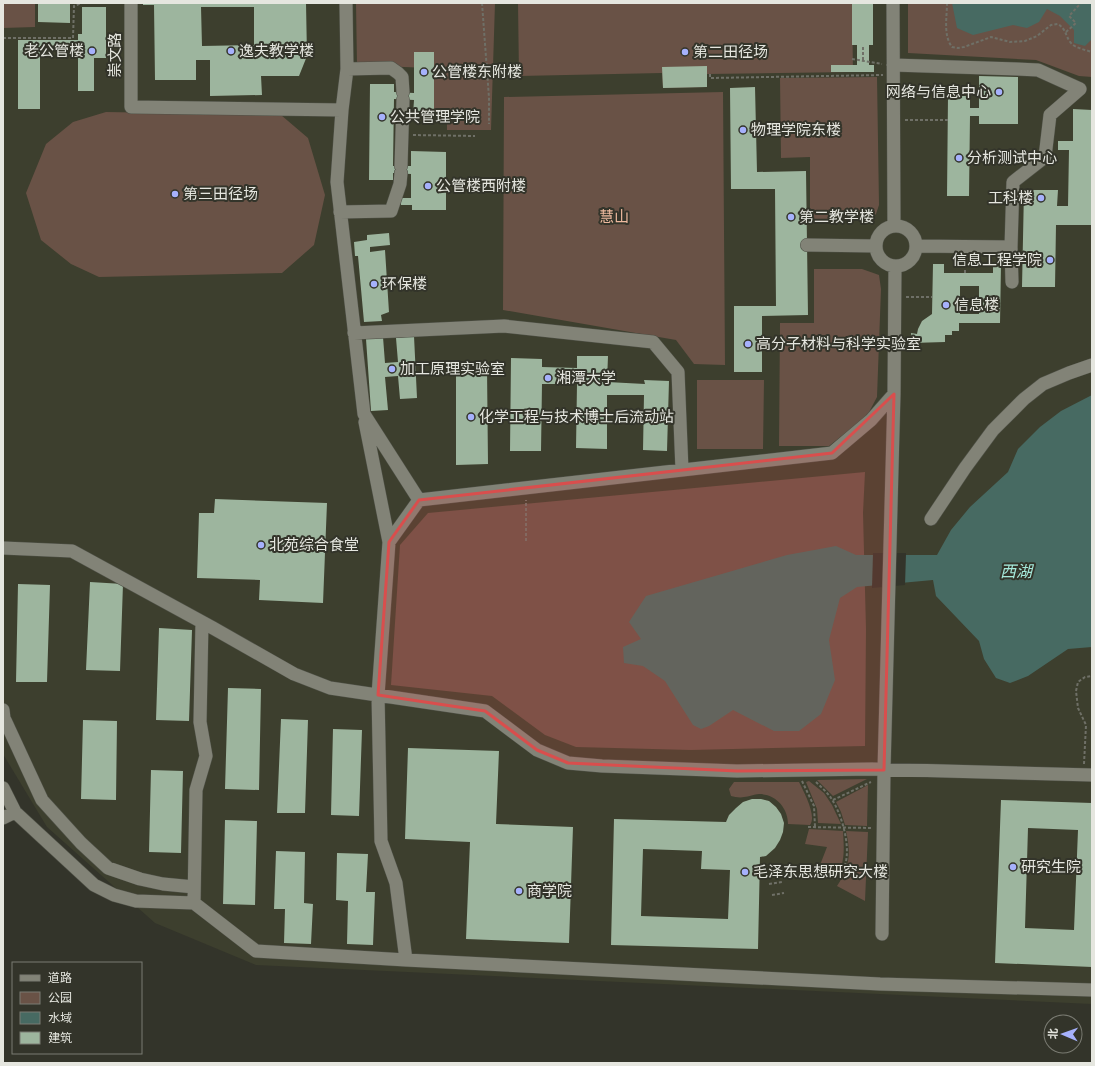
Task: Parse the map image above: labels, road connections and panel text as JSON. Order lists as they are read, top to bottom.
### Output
{
  "streets": {
    "street": ["崇文路"]
  },
  "water": ["西湖"],
  "parks": ["慧山"],
  "places": [
    "老公管楼",
    "逸夫教学楼",
    "第二田径场",
    "公管楼东附楼",
    "网络与信息中心",
    "公共管理学院",
    "物理学院东楼",
    "分析测试中心",
    "公管楼西附楼",
    "第三田径场",
    "工科楼",
    "第二教学楼",
    "信息工程学院",
    "环保楼",
    "信息楼",
    "高分子材料与科学实验室",
    "加工原理实验室",
    "湘潭大学",
    "化学工程与技术博士后流动站",
    "北苑综合食堂",
    "研究生院",
    "毛泽东思想研究大楼",
    "商学院"
  ],
  "legend": [
    "道路",
    "公园",
    "水域",
    "建筑"
  ],
  "north": "left"
}
